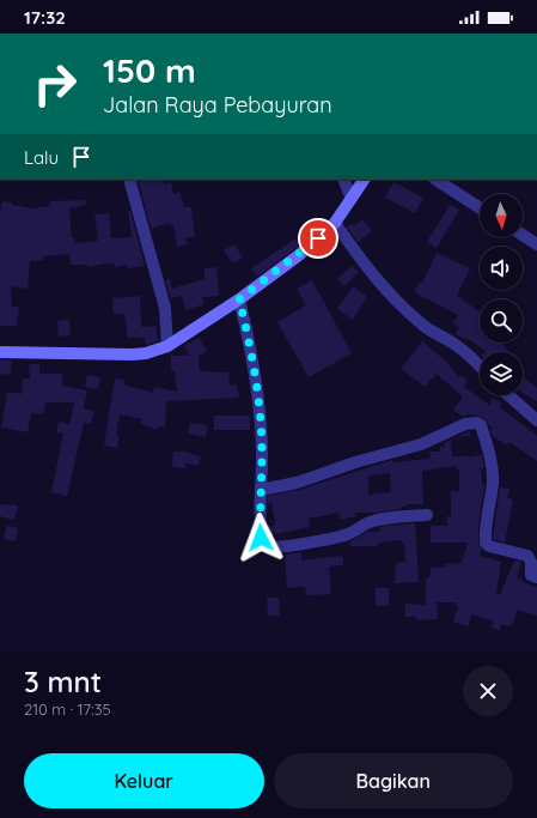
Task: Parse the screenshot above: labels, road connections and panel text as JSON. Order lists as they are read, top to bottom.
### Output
{
  "north": "bottom",
  "page": {
    "status": "17:32",
    "turn": ["150 m", "Jalan Raya Pebayuran"],
    "then": "Lalu",
    "heading": ["3 mnt", "210 m · 17:35"],
    "buttons": ["Keluar", "Bagikan"]
  }
}
